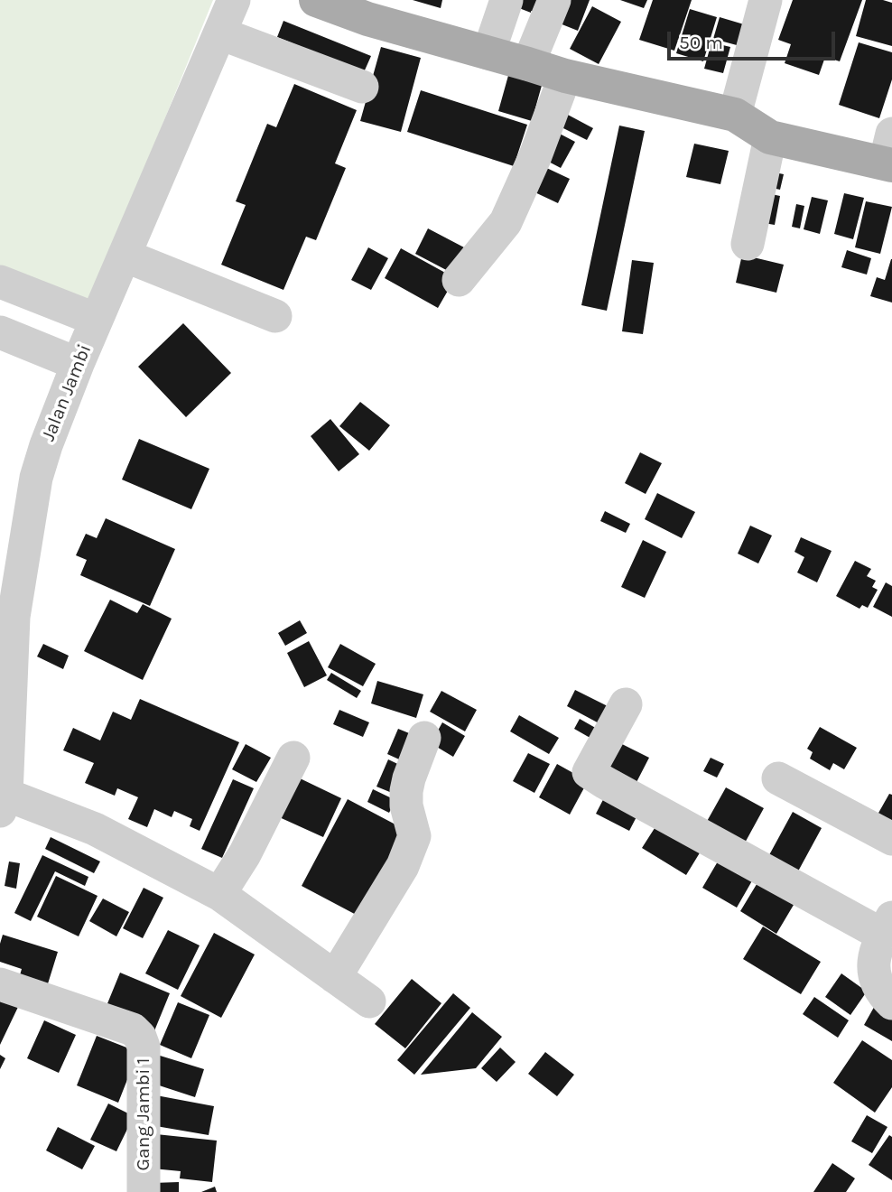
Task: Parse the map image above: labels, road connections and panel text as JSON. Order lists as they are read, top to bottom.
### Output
{
  "streets": {
    "street": ["Jalan Jambi", "Gang Jambi 1"]
  },
  "scale_bar": "50 m"
}
